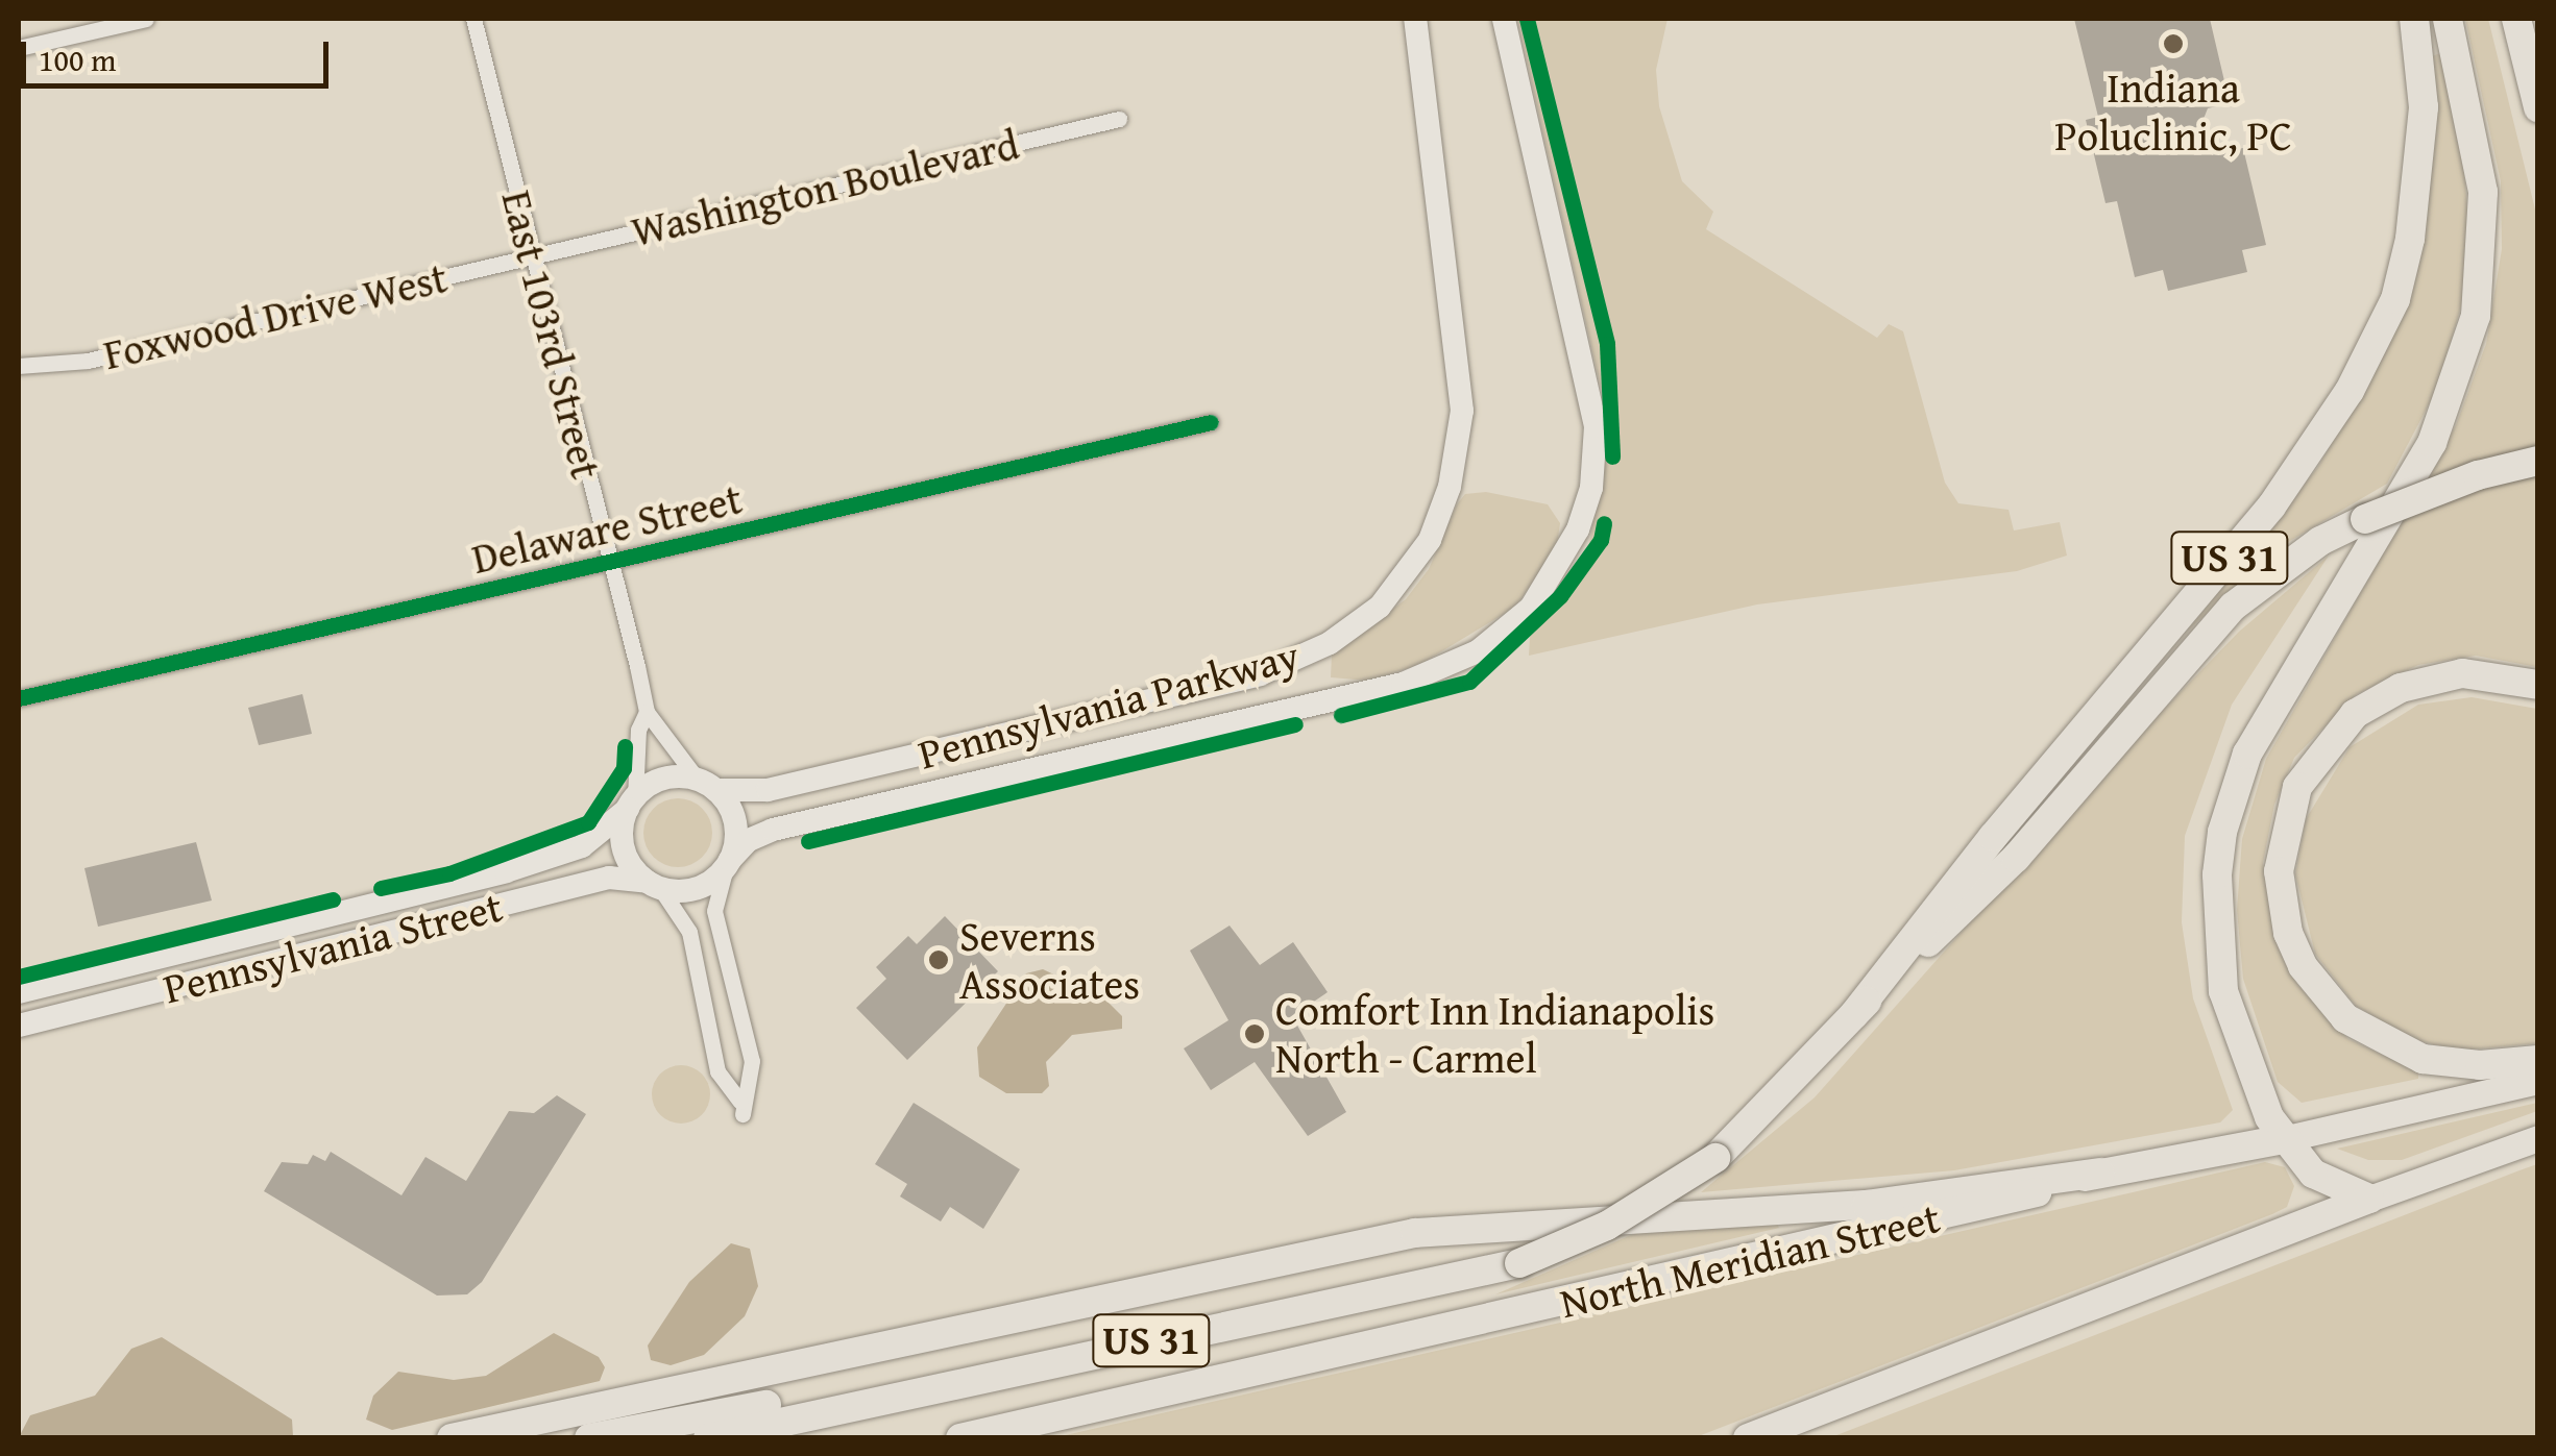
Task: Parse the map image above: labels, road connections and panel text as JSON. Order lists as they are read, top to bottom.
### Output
{
  "streets": {
    "highway": ["US 31", "North Meridian Street"],
    "main road": ["Pennsylvania Parkway", "Pennsylvania Street"],
    "street": [
      "Washington Boulevard",
      "Foxwood Drive West",
      "East 103rd Street",
      "Delaware Street"
    ]
  },
  "crossings": [
    ["Washington Boulevard", "Foxwood Drive West"],
    ["Washington Boulevard", "East 103rd Street"],
    ["Foxwood Drive West", "East 103rd Street"],
    ["East 103rd Street", "Delaware Street"],
    ["East 103rd Street", "Pennsylvania Parkway"],
    ["East 103rd Street", "Pennsylvania Street"],
    ["Pennsylvania Parkway", "Pennsylvania Street"]
  ],
  "places": ["Indiana Poluclinic, PC", "Severns Associates", "Comfort Inn Indianapolis North - Carmel"],
  "scale_bar": "100 m"
}
